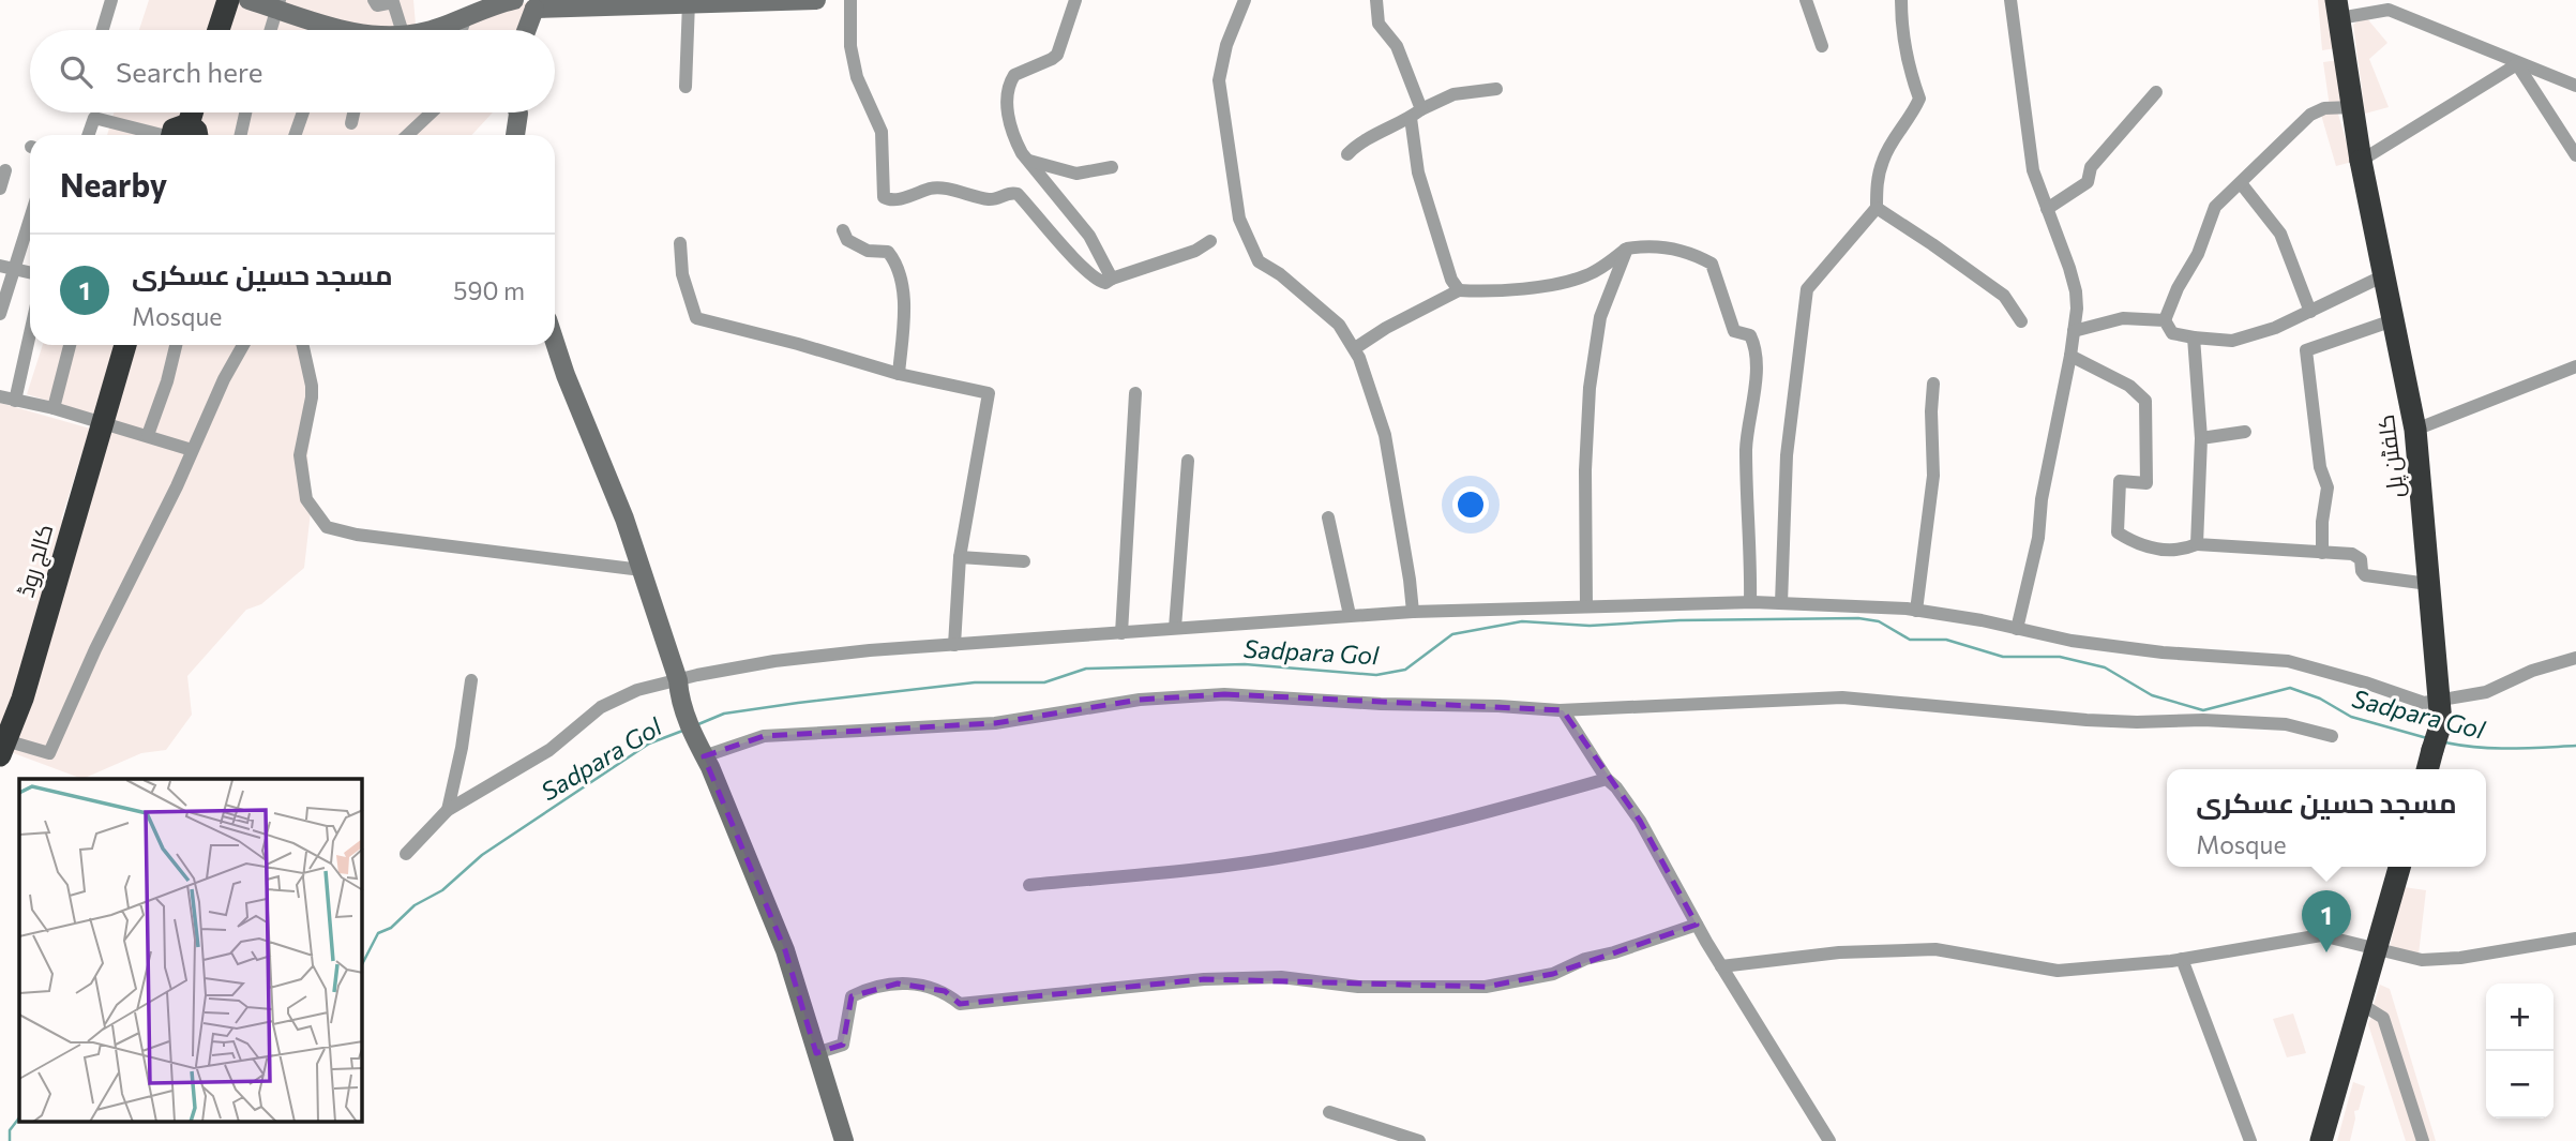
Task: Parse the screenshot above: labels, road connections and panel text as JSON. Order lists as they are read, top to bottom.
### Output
{
  "streets": {
    "highway": ["کلفٹن پل", "کالج روڈ"]
  },
  "water": ["Sadpara Gol"],
  "page": {
    "search": "Search here",
    "heading": "Nearby",
    "list": [
      {
        "mark": "1",
        "name": "مسجد حسین عسکری",
        "note": "Mosque",
        "value": "590 m"
      }
    ],
    "popup": ["مسجد حسین عسکری", "Mosque"],
    "pins": "1",
    "map_buttons": ["+", "−"]
  }
}
